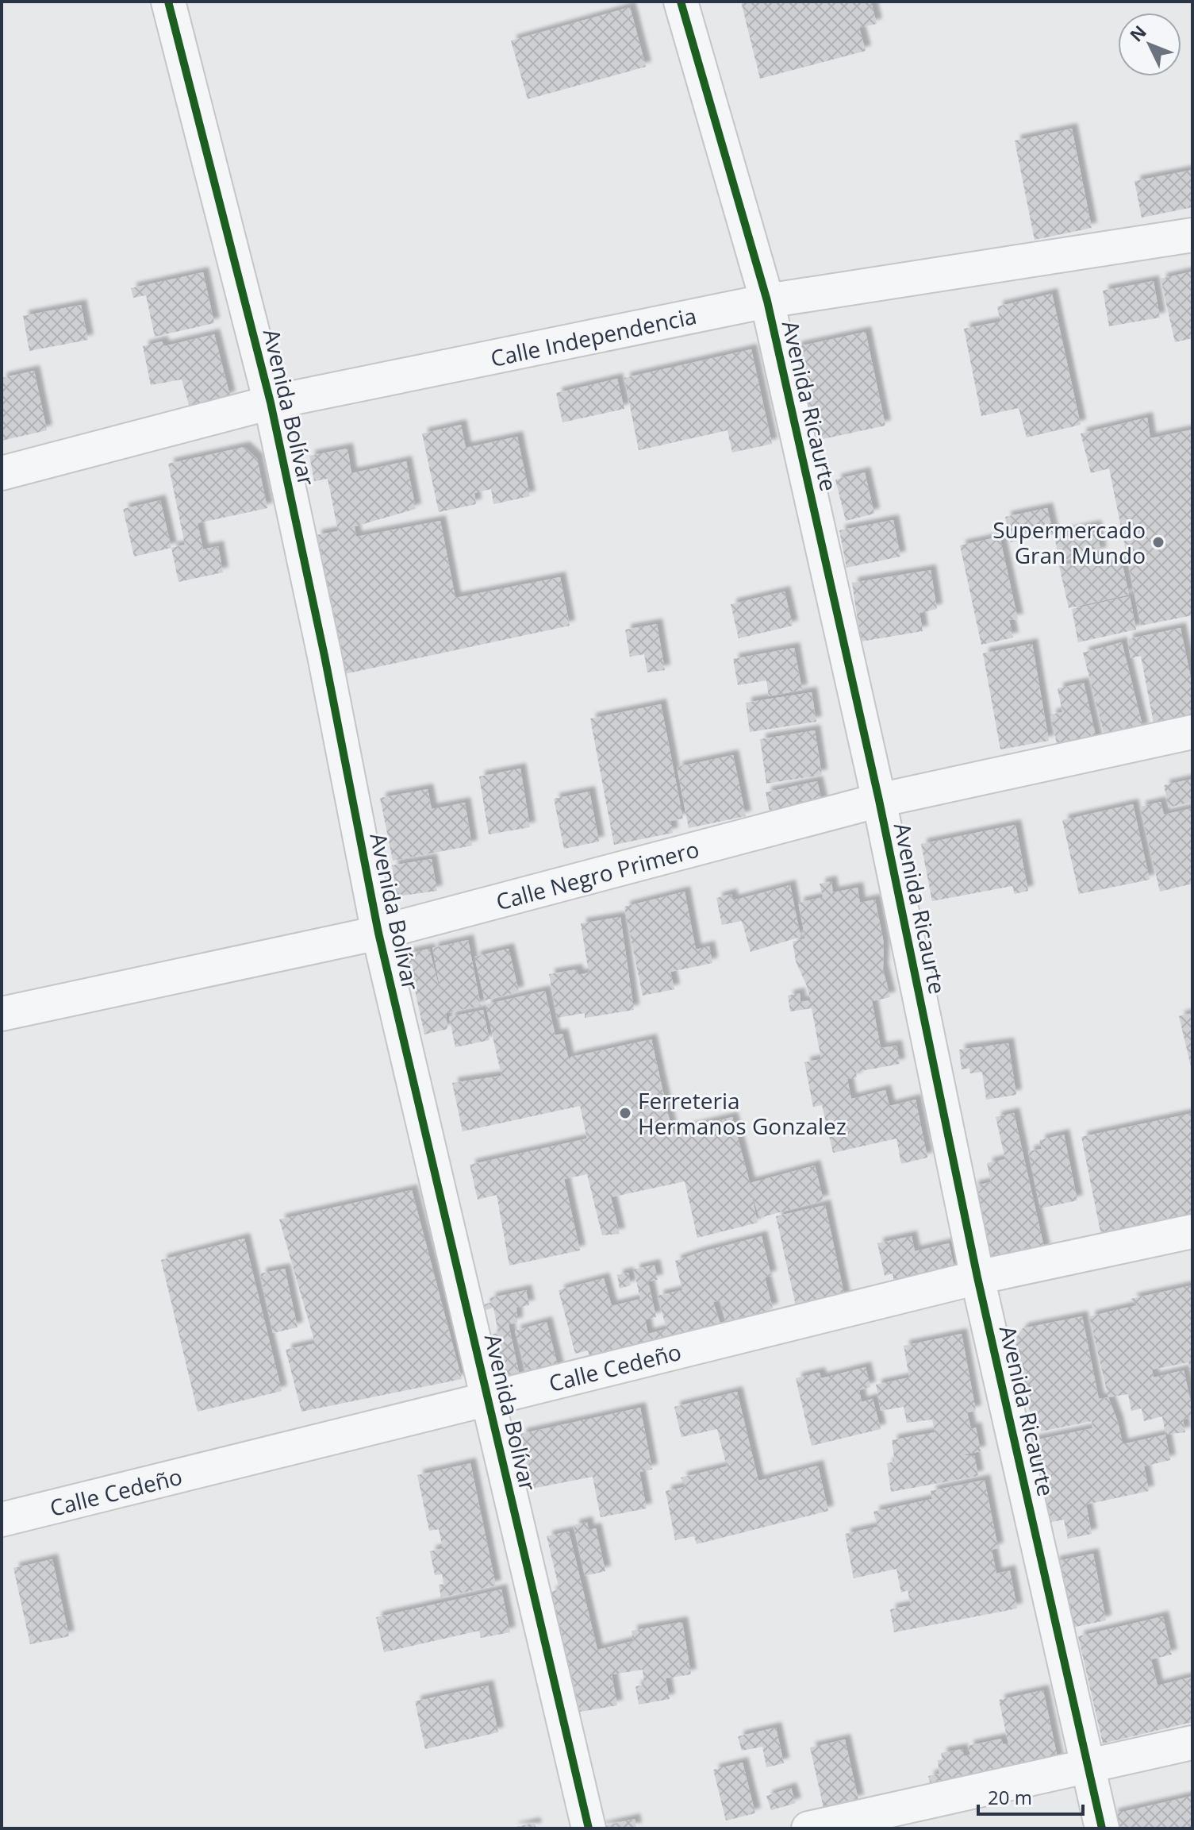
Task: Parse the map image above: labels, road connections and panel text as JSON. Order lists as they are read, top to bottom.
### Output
{
  "streets": {
    "street": [
      "Calle Independencia",
      "Avenida Ricaurte",
      "Avenida Bolívar",
      "Calle Negro Primero",
      "Calle Cedeño"
    ]
  },
  "crossings": [
    ["Calle Independencia", "Avenida Ricaurte"],
    ["Calle Independencia", "Avenida Bolívar"],
    ["Avenida Ricaurte", "Calle Negro Primero"],
    ["Avenida Ricaurte", "Calle Cedeño"],
    ["Avenida Bolívar", "Calle Negro Primero"],
    ["Avenida Bolívar", "Calle Cedeño"]
  ],
  "places": ["Supermercado Gran Mundo", "Ferreteria Hermanos Gonzalez"],
  "scale_bar": "20 m",
  "north": "top left"
}
